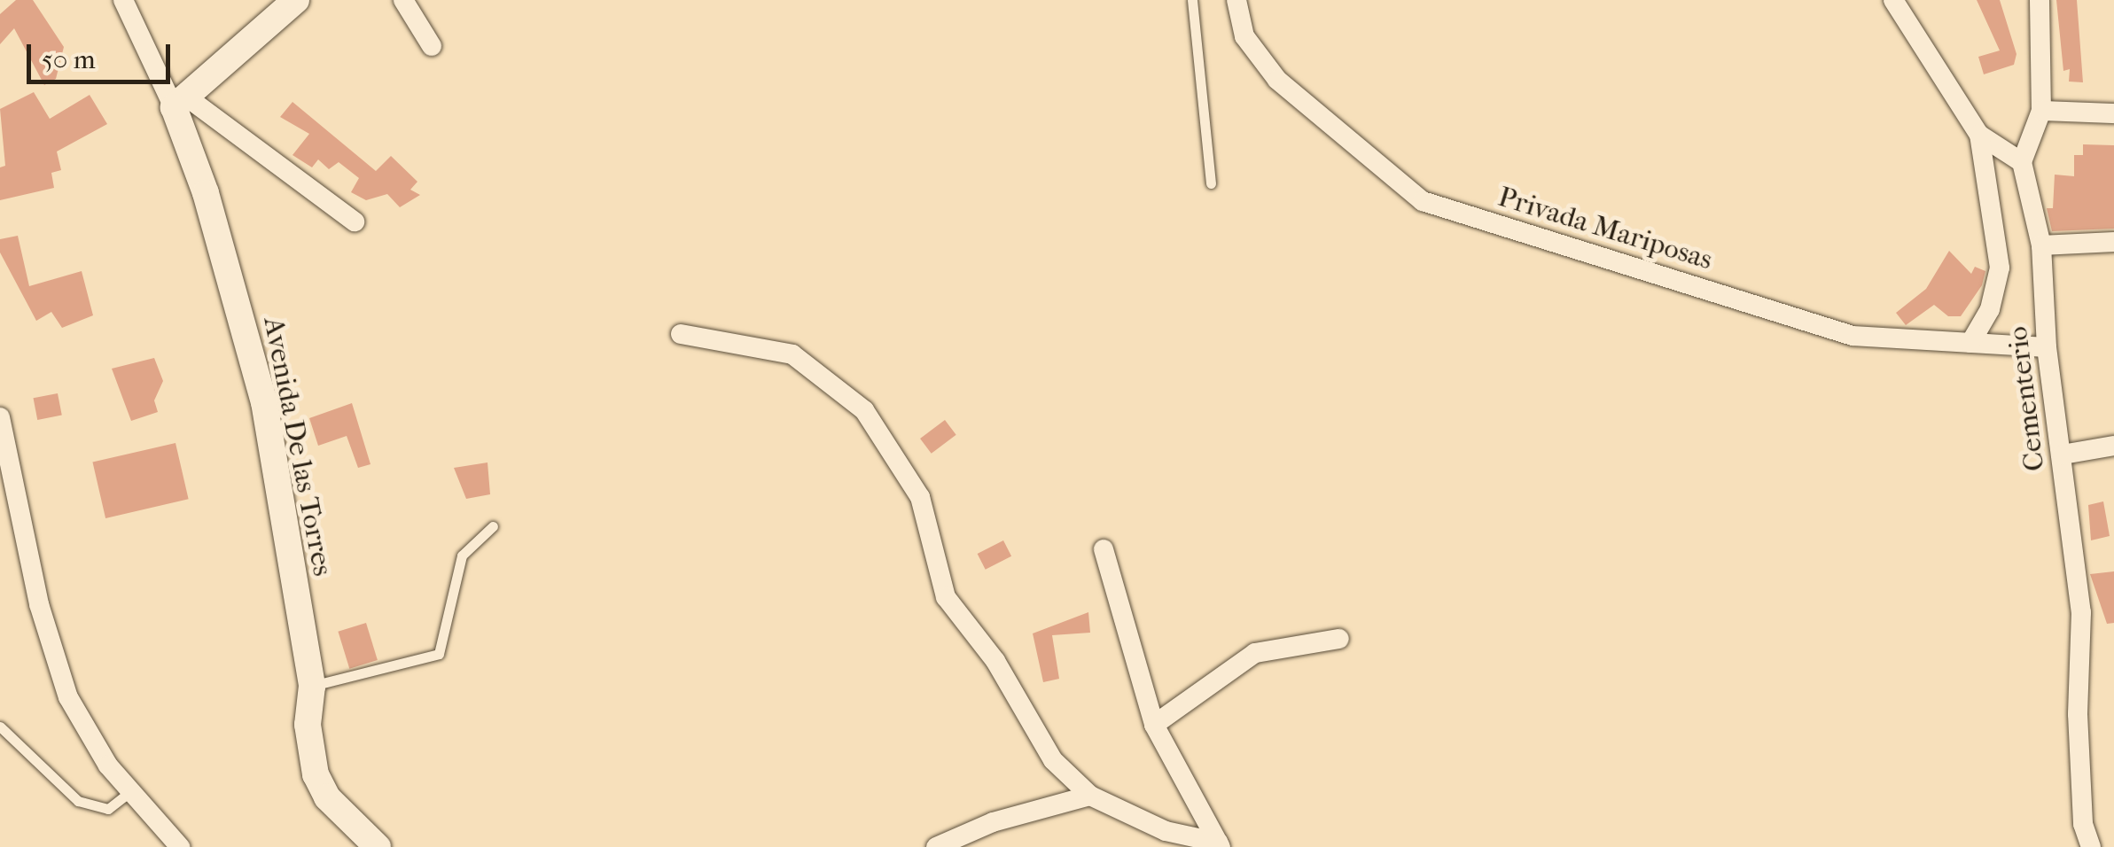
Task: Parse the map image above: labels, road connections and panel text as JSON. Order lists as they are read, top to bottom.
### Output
{
  "streets": {
    "street": ["Privada Mariposas", "Cementerio", "Avenida De las Torres"]
  },
  "crossings": [
    ["Privada Mariposas", "Cementerio"]
  ],
  "scale_bar": "50 m"
}
